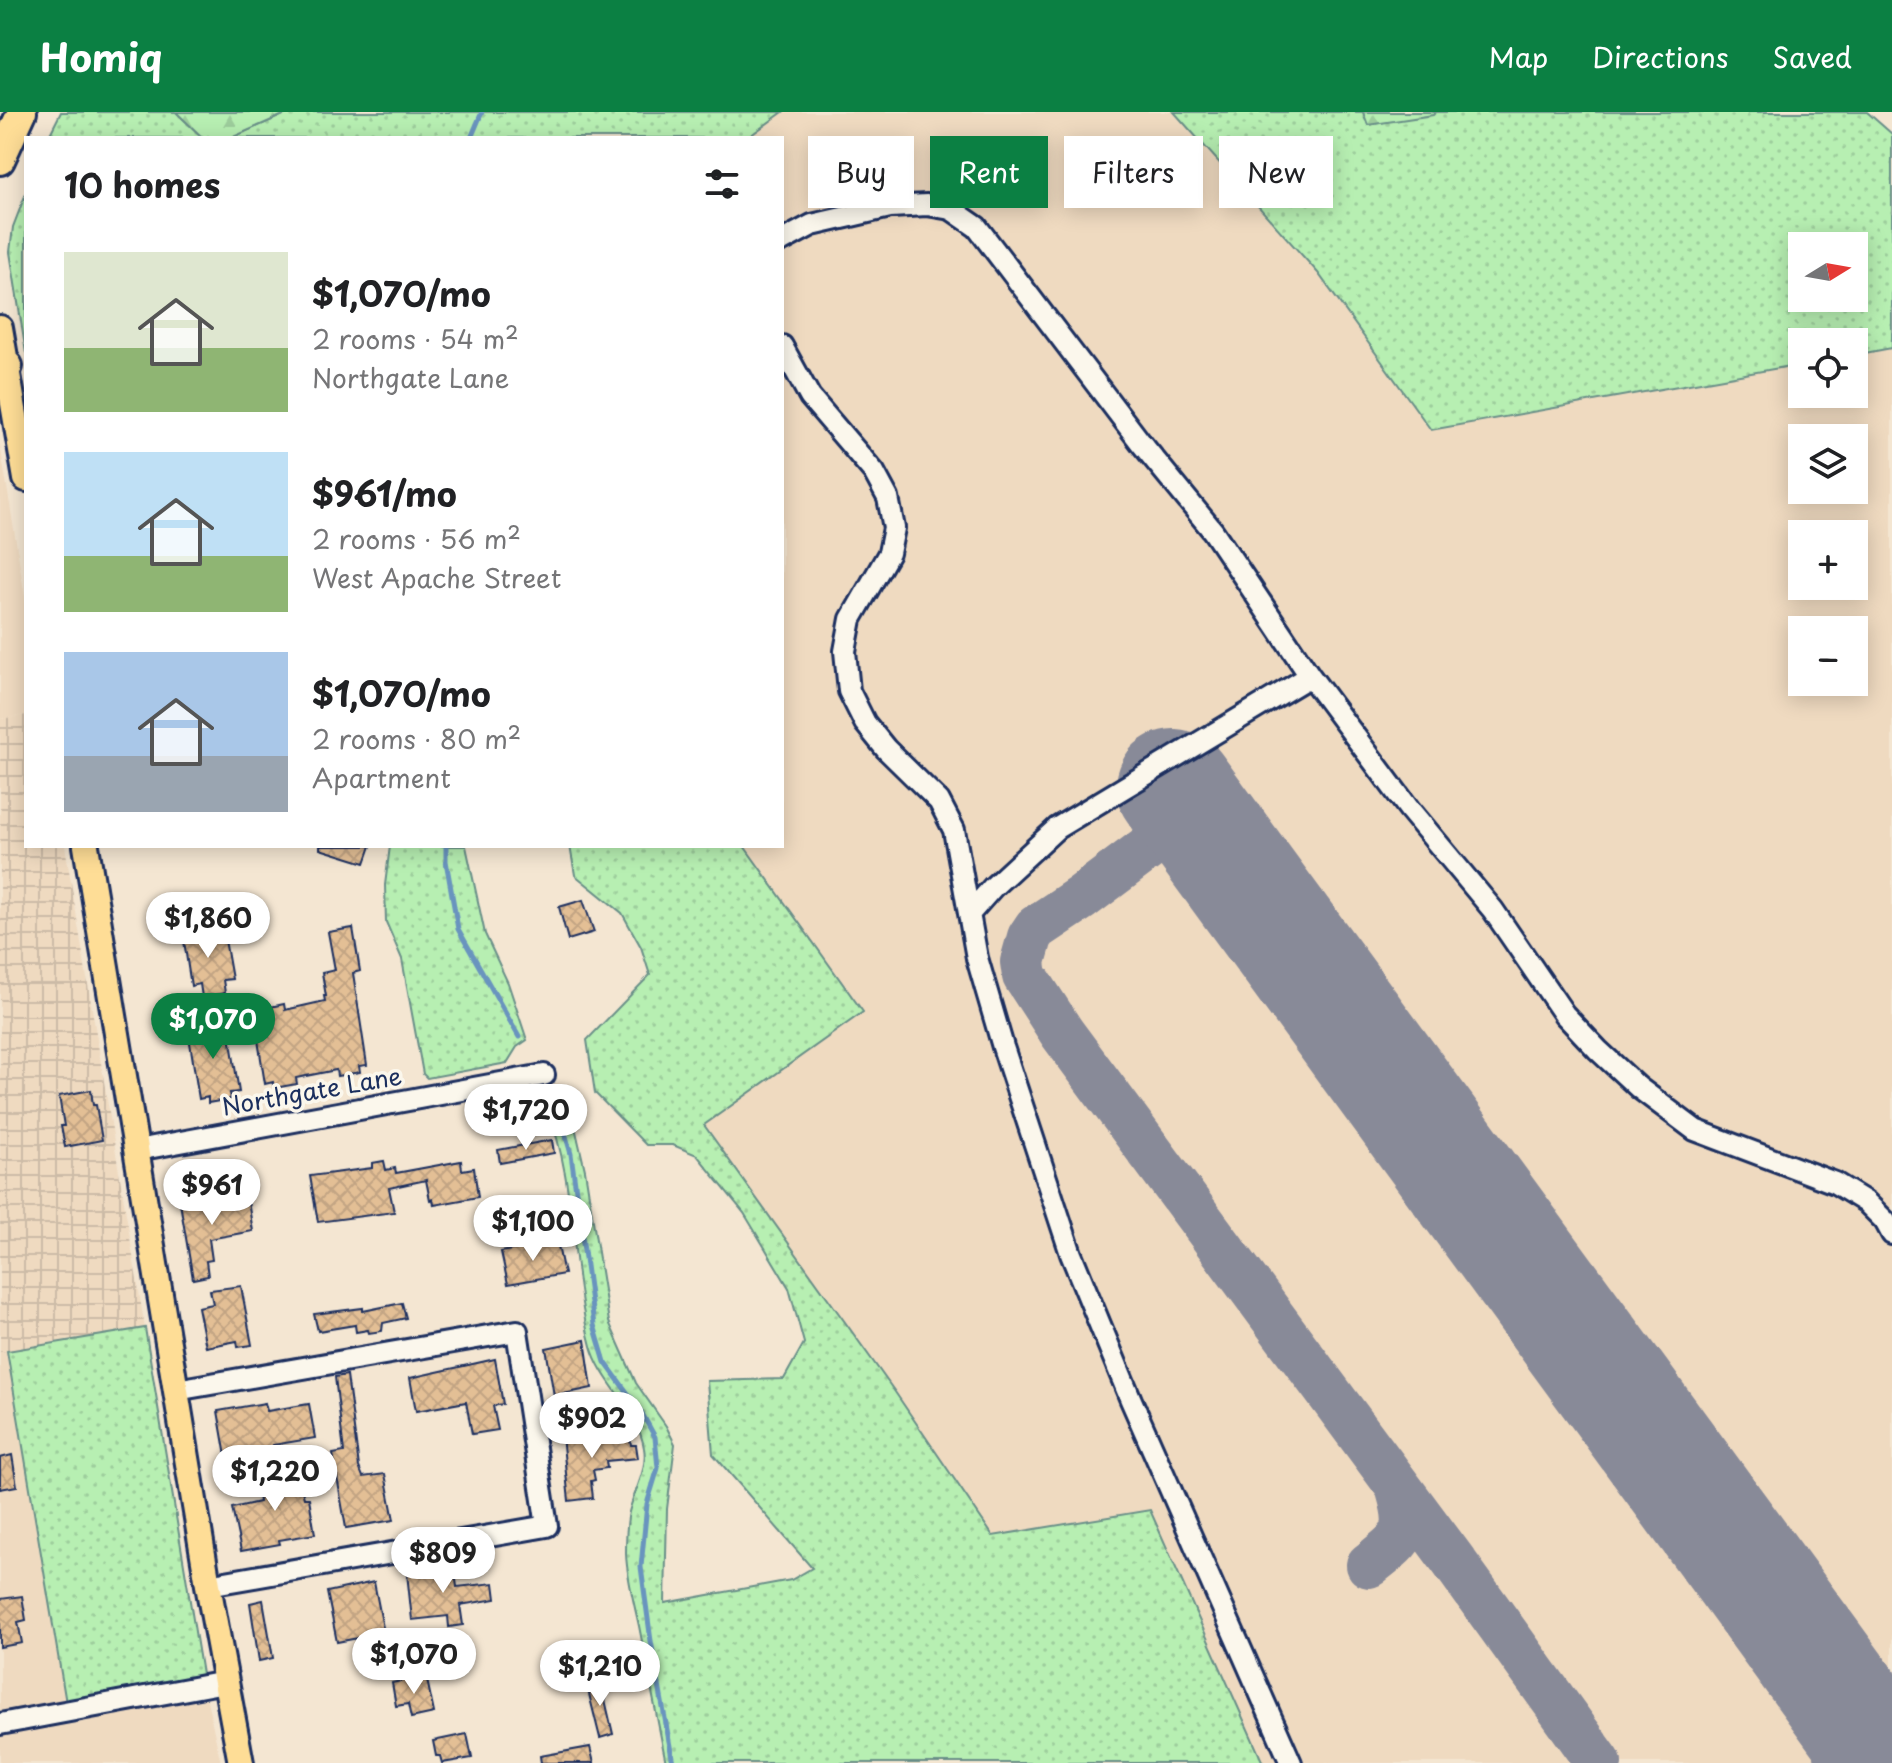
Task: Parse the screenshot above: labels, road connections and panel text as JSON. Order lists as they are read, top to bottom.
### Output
{
  "streets": {
    "street": ["Northgate Lane"]
  },
  "north": "right",
  "page": {
    "header": "Homiq",
    "nav": ["Map", "Directions", "Saved"],
    "chip": [
      "Buy",
      "Rent",
      "Filters",
      "New"
    ],
    "heading": "10 homes",
    "map_buttons": ["+", "−"],
    "list": [
      {
        "name": "$1,070/mo",
        "note": "2 rooms · 54 m² · Northgate Lane"
      },
      {
        "name": "$961/mo",
        "note": "2 rooms · 56 m² · West Apache Street"
      },
      {
        "name": "$1,070/mo",
        "note": "2 rooms · 80 m² · Apartment"
      }
    ],
    "price": [
      "$1,860",
      "$1,070",
      "$1,720",
      "$961",
      "$1,100",
      "$902",
      "$1,220",
      "$809",
      "$1,070",
      "$1,210"
    ]
  }
}
